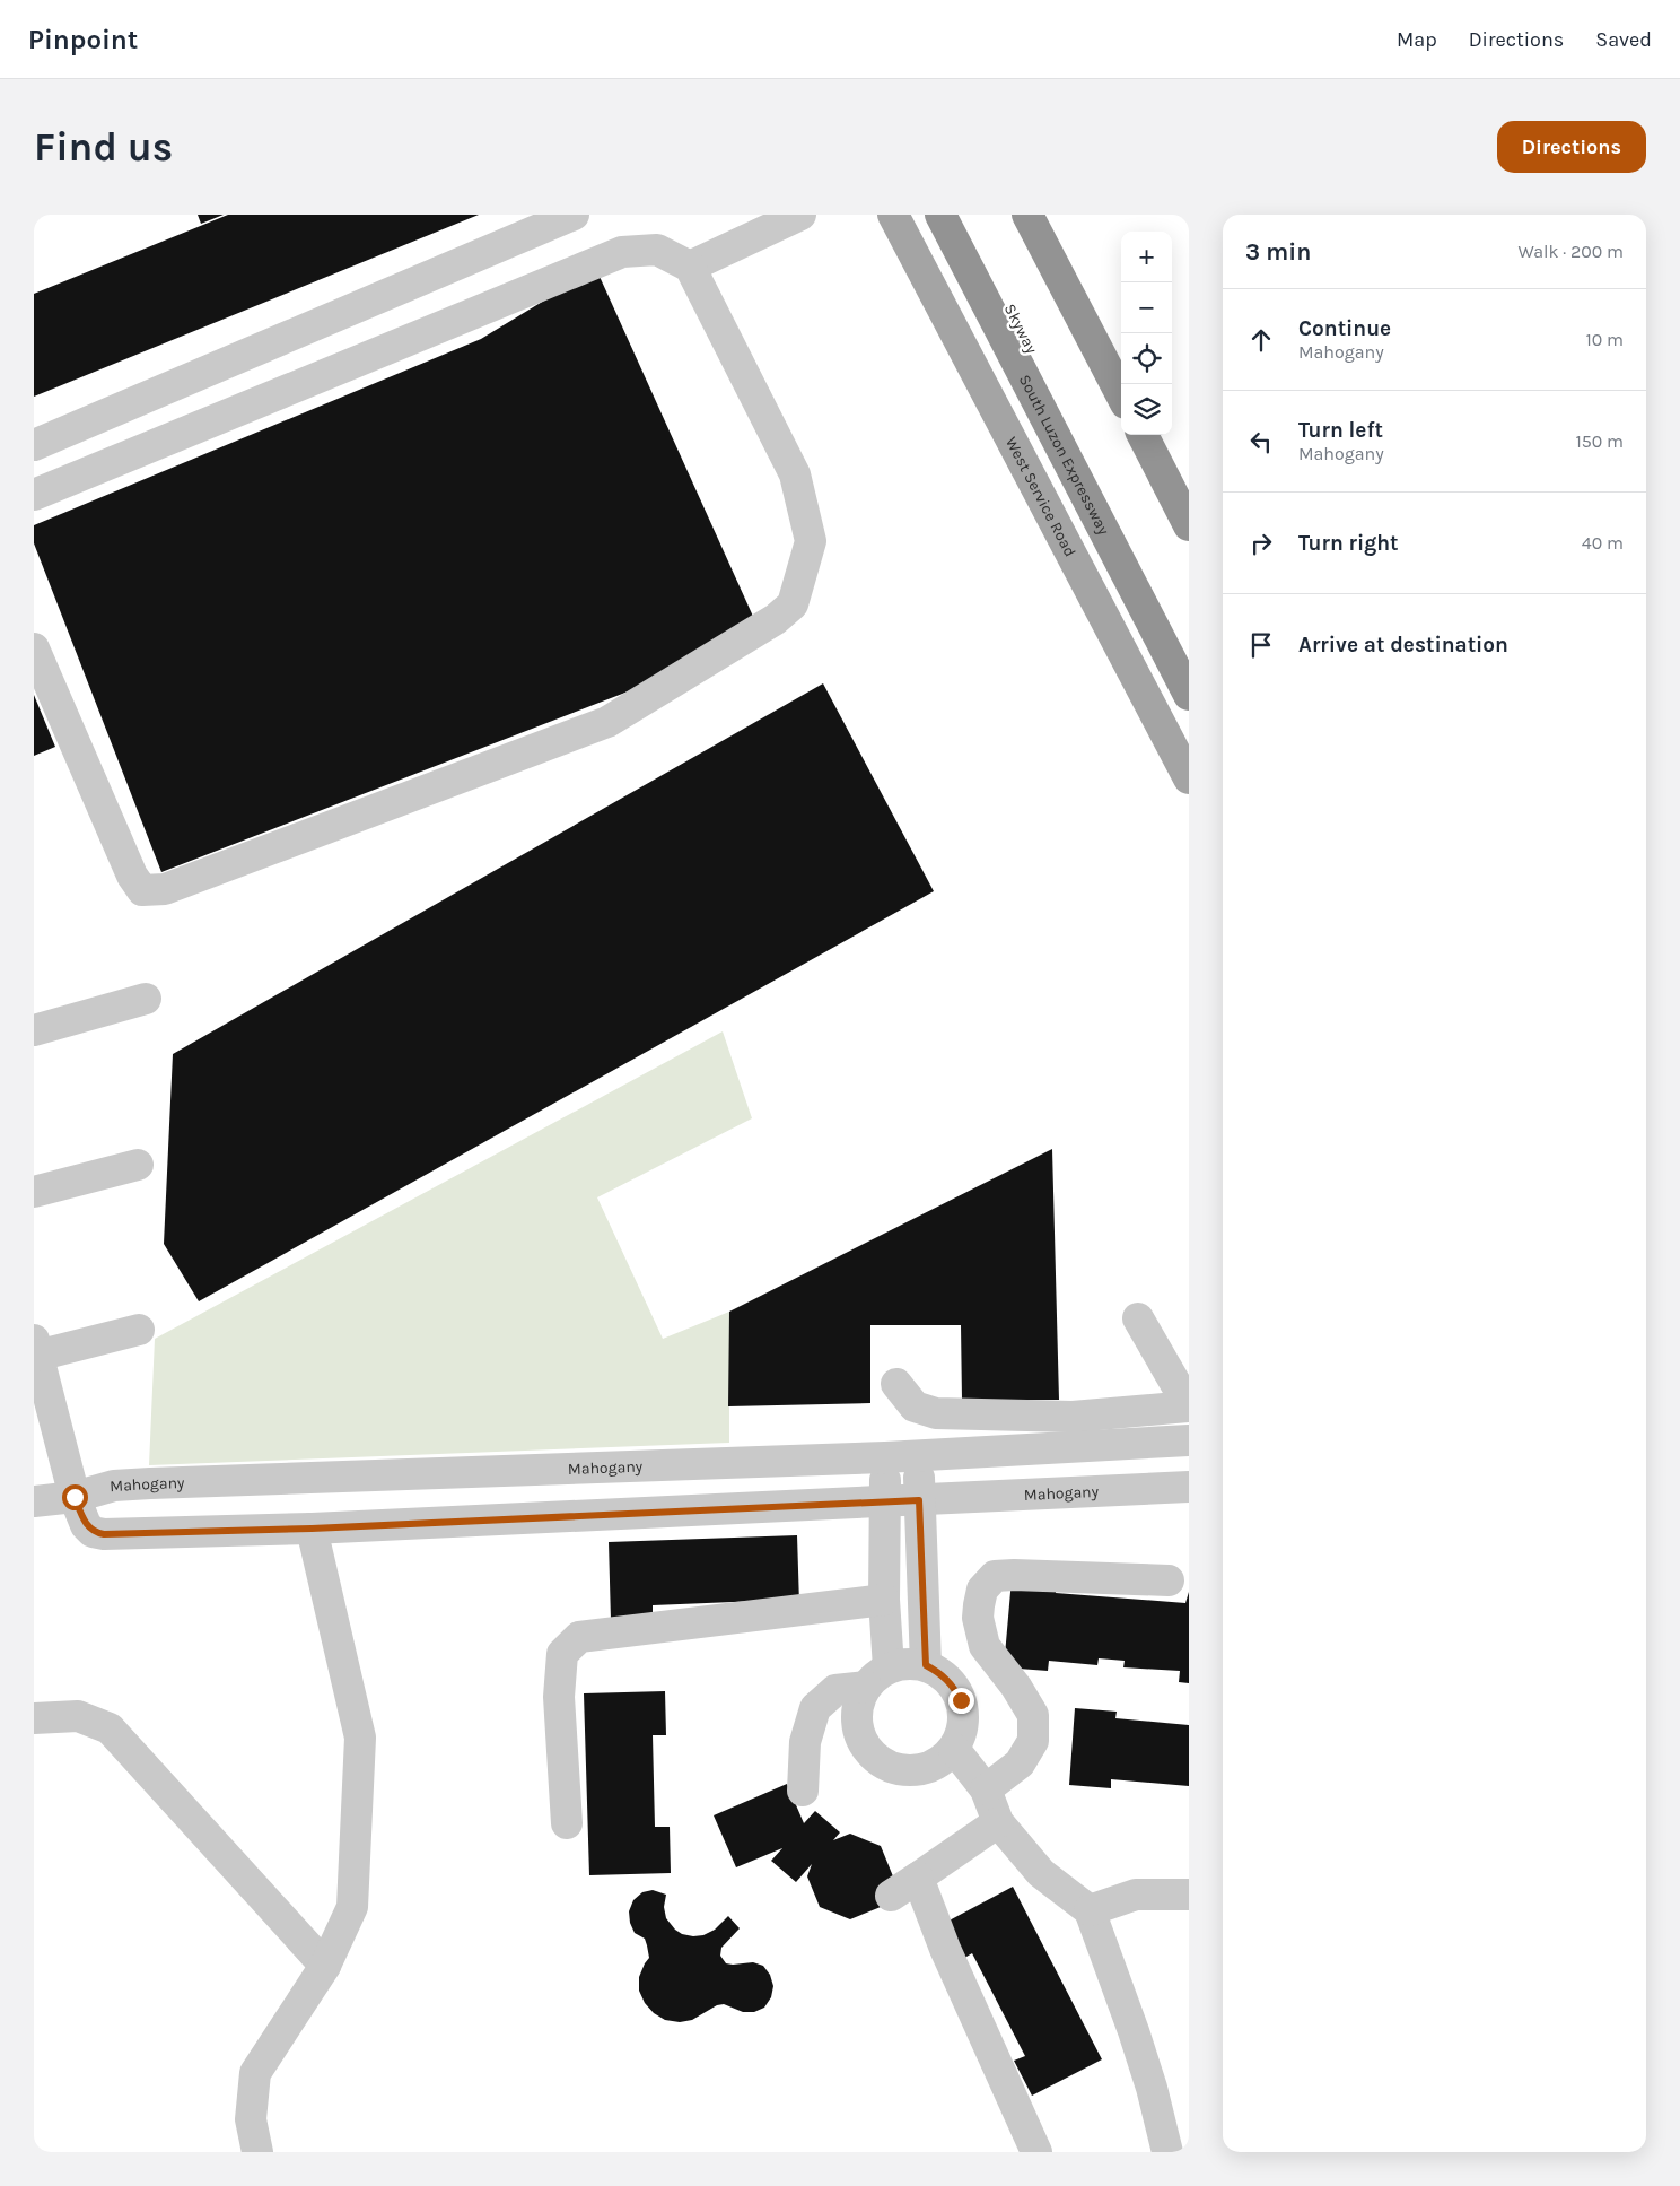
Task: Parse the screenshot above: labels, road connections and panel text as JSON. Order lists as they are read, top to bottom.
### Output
{
  "streets": {
    "highway": ["Skyway", "South Luzon Expressway"],
    "main road": ["West Service Road"],
    "street": ["Mahogany"]
  },
  "page": {
    "header": "Pinpoint",
    "nav": ["Map", "Directions", "Saved"],
    "buttons": "Directions",
    "title": "Find us",
    "heading": ["3 min", "Walk · 200 m"],
    "map_buttons": ["+", "−"],
    "list": [
      ["Continue", "Mahogany", "10 m"],
      ["Turn left", "Mahogany", "150 m"],
      ["Turn right", "40 m"],
      "Arrive at destination"
    ]
  }
}
